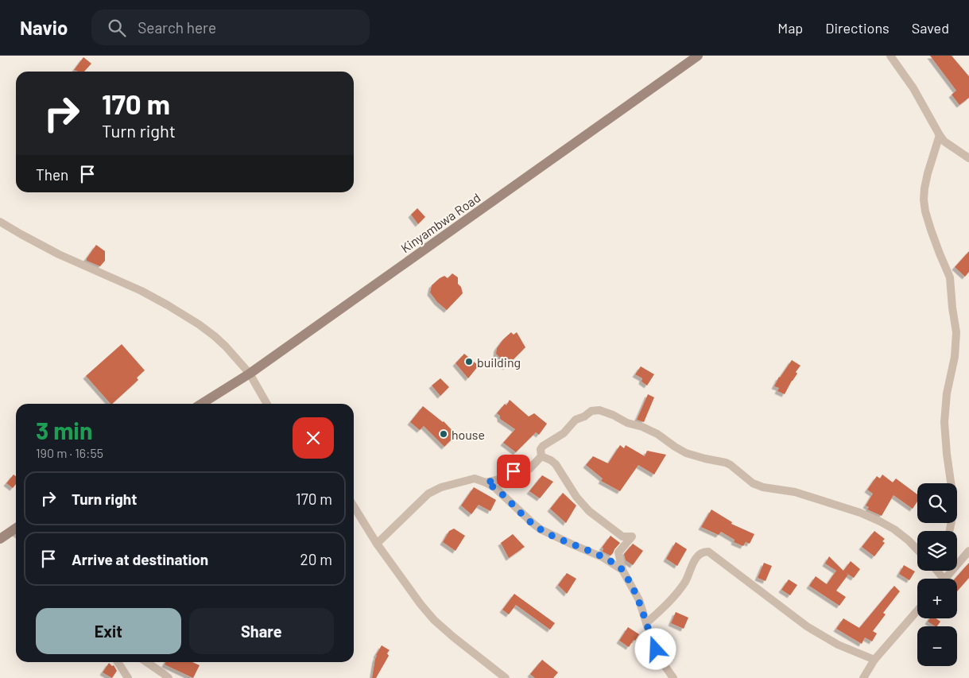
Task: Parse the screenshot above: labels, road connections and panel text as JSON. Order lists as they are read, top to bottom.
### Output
{
  "streets": {
    "street": ["Kinyambwa Road"]
  },
  "places": ["building", "house"],
  "page": {
    "header": "Navio",
    "search": "Search here",
    "nav": ["Map", "Directions", "Saved"],
    "turn": ["170 m", "Turn right"],
    "then": "Then",
    "heading": ["3 min", "190 m · 16:55"],
    "list": [
      {
        "name": "Turn right",
        "value": "170 m"
      },
      {
        "name": "Arrive at destination",
        "value": "20 m"
      }
    ],
    "map_buttons": ["+", "−"],
    "buttons": ["Exit", "Share"]
  }
}
